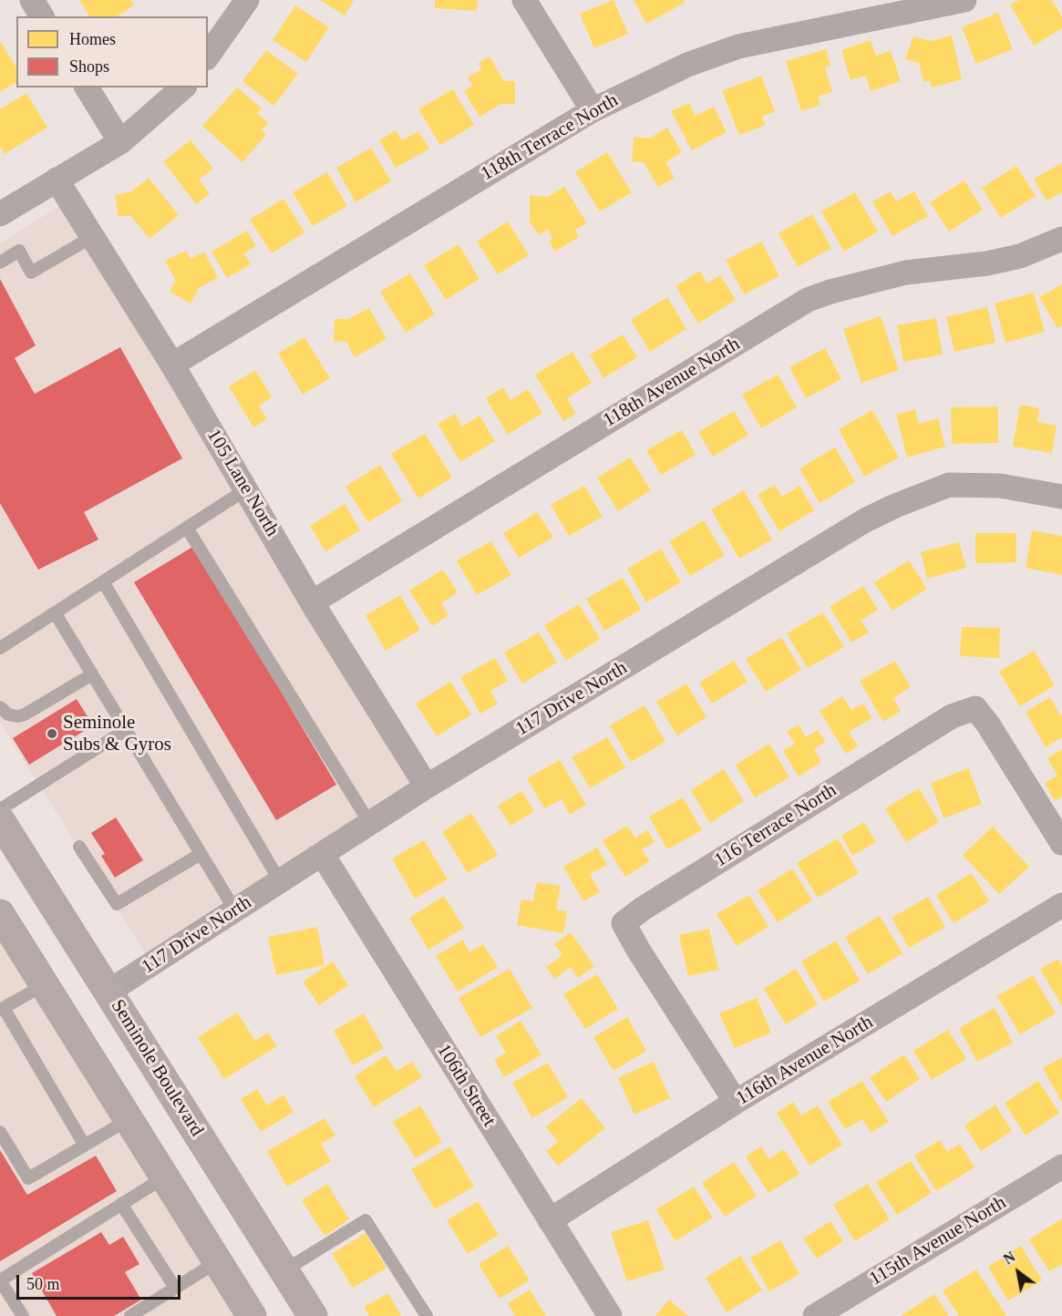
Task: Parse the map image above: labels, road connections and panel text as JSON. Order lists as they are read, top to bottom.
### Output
{
  "streets": {
    "main road": ["Seminole Boulevard"],
    "street": [
      "118th Terrace North",
      "118th Avenue North",
      "105 Lane North",
      "117 Drive North",
      "116 Terrace North",
      "116th Avenue North",
      "106th Street",
      "115th Avenue North"
    ]
  },
  "crossings": [
    ["118th Terrace North", "105 Lane North"],
    ["118th Avenue North", "105 Lane North"],
    ["105 Lane North", "117 Drive North"],
    ["117 Drive North", "Seminole Boulevard"],
    ["117 Drive North", "106th Street"],
    ["116 Terrace North", "116th Avenue North"],
    ["116th Avenue North", "106th Street"]
  ],
  "places": ["Seminole Subs & Gyros"],
  "legend": ["Homes", "Shops"],
  "scale_bar": "50 m",
  "north": "top left"
}
